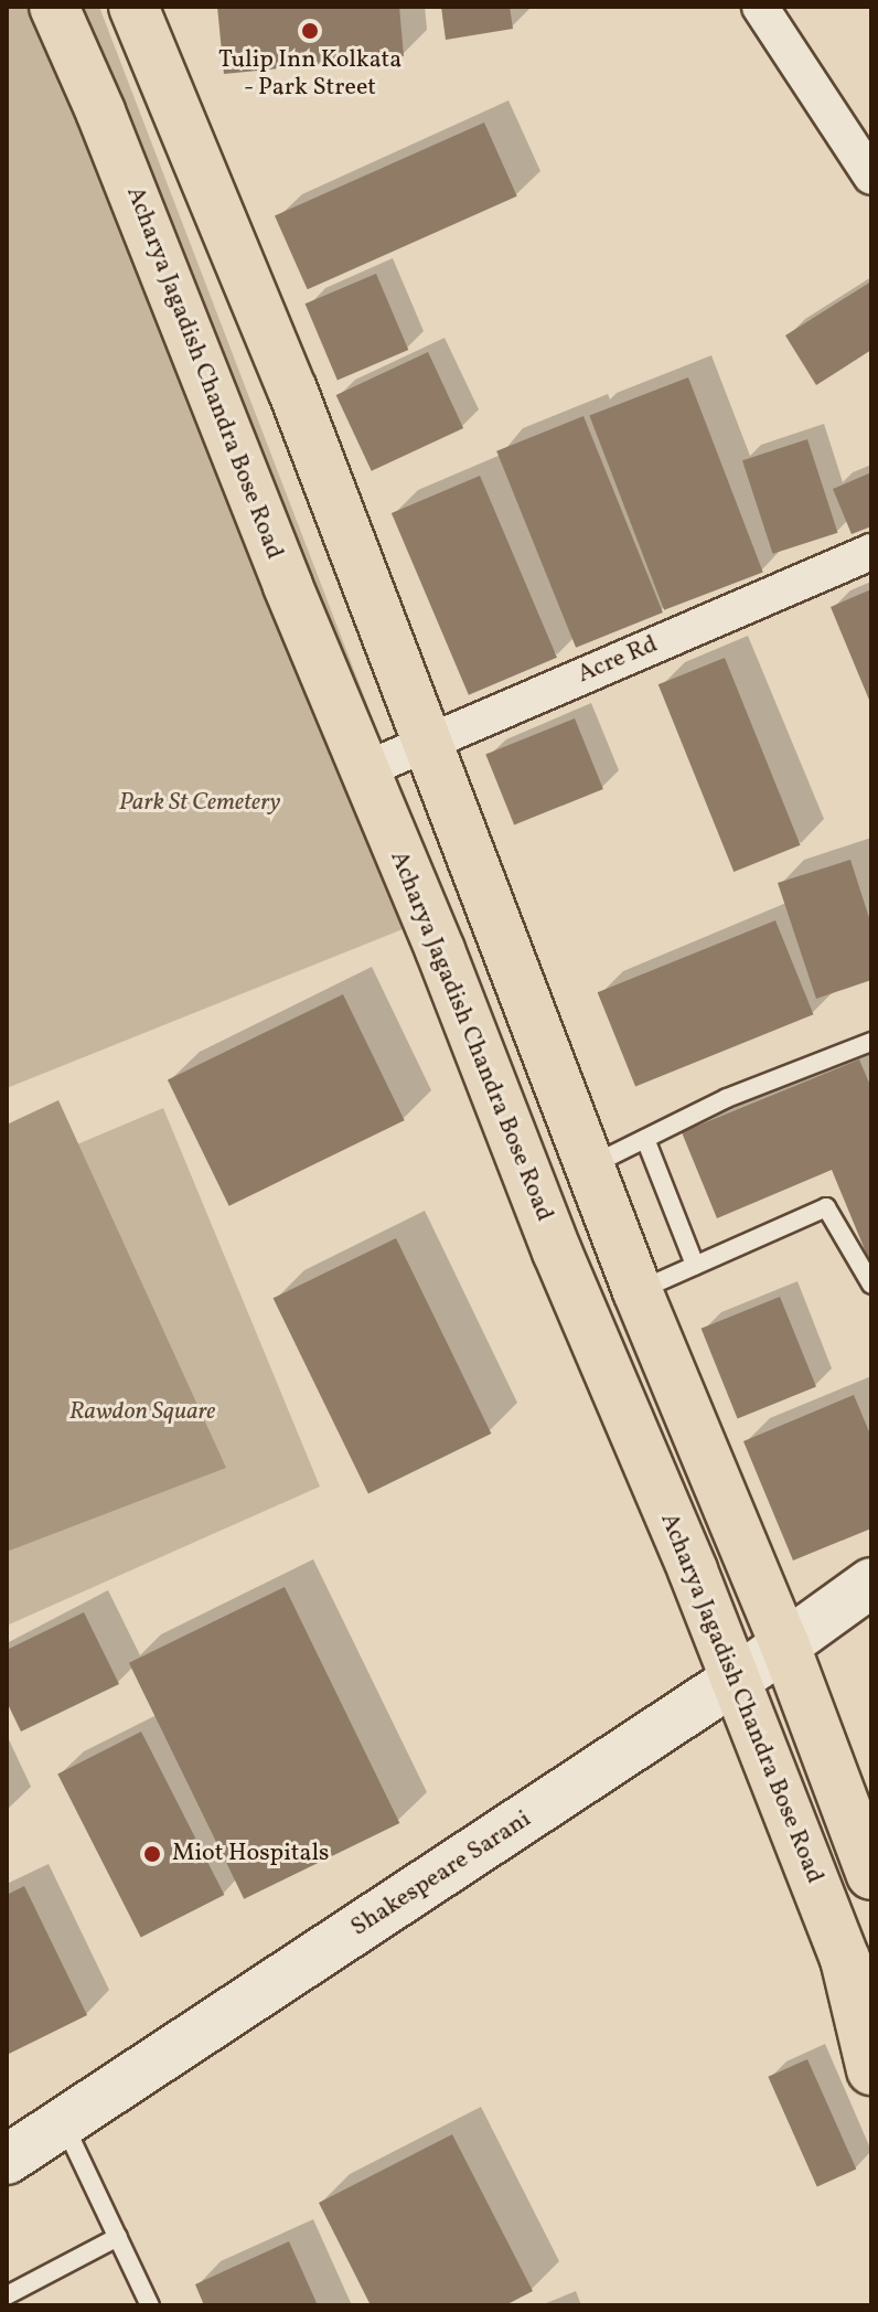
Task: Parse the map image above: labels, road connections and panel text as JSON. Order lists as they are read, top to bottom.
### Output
{
  "streets": {
    "main road": ["Acharya Jagadish Chandra Bose Road", "Shakespeare Sarani"],
    "street": ["Acre Rd"]
  },
  "crossings": [
    ["Acharya Jagadish Chandra Bose Road", "Acre Rd"],
    ["Acharya Jagadish Chandra Bose Road", "Shakespeare Sarani"]
  ],
  "parks": ["Park St Cemetery", "Rawdon Square"],
  "places": ["Tulip Inn Kolkata - Park Street", "Miot Hospitals"]
}
